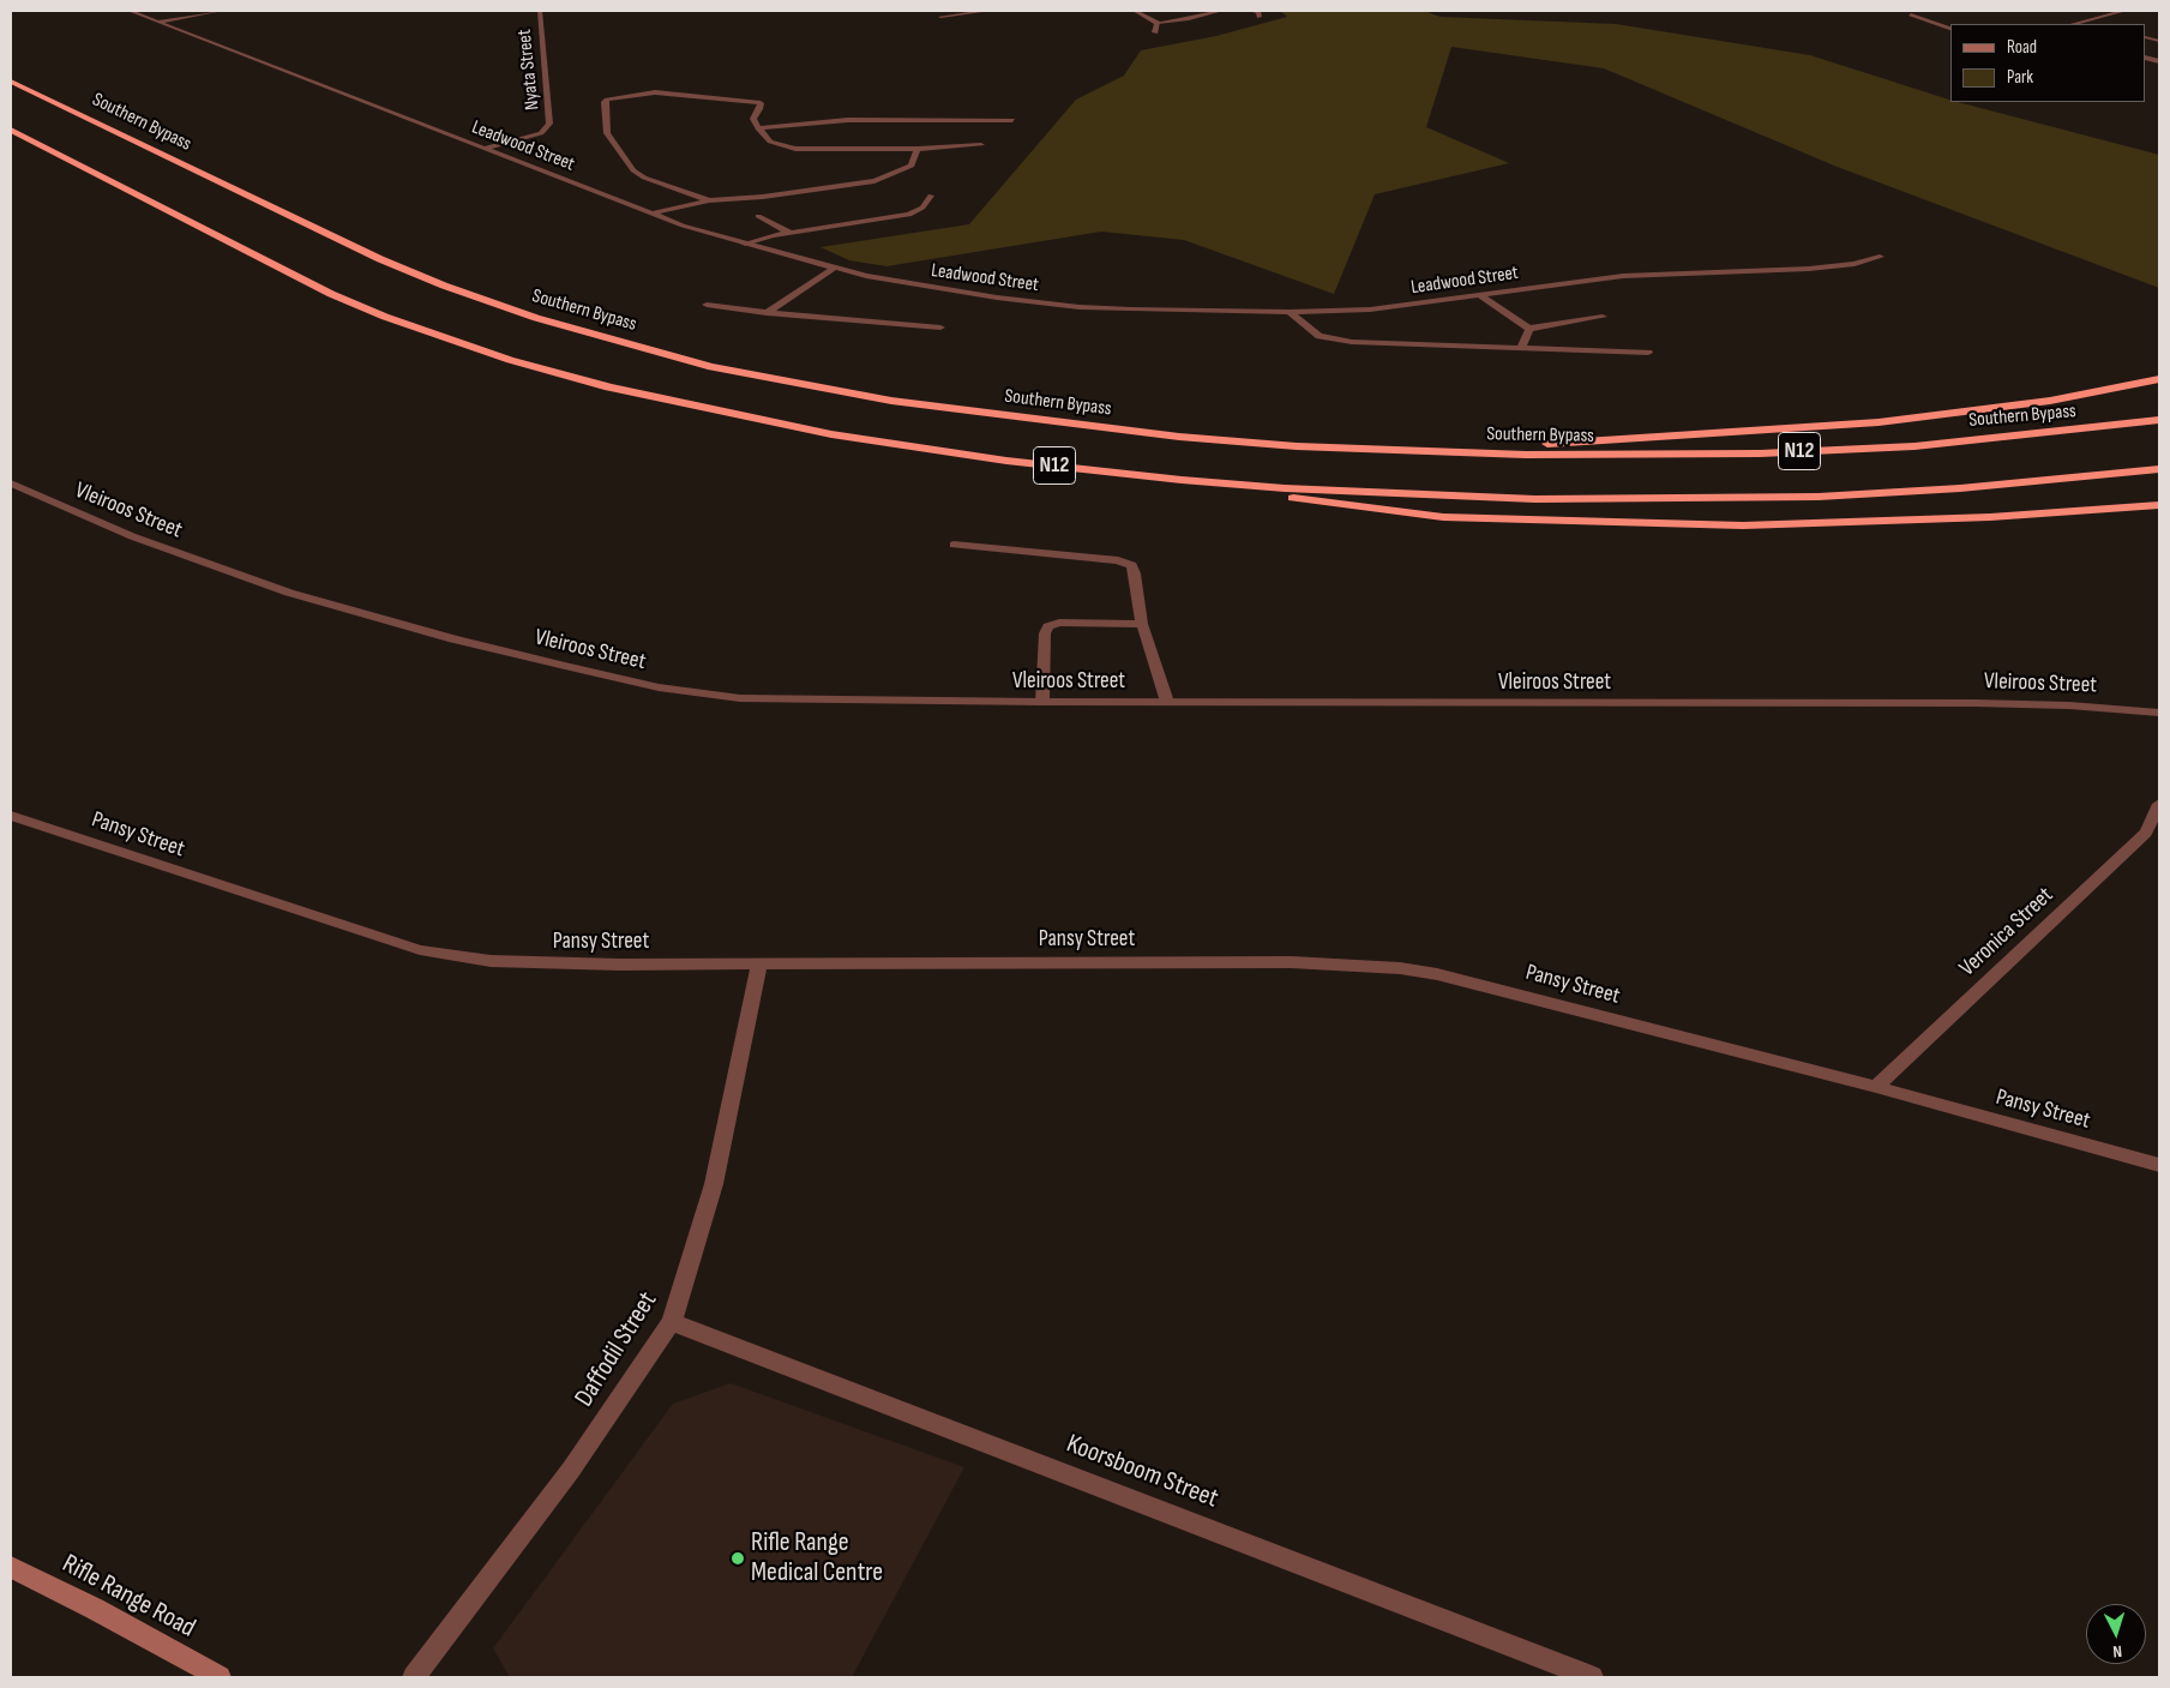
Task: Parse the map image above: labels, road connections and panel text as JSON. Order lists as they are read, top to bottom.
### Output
{
  "streets": {
    "highway": ["Southern Bypass", "N12"],
    "main road": ["Rifle Range Road"],
    "street": [
      "Nyata Street",
      "Leadwood Street",
      "Vleiroos Street",
      "Pansy Street",
      "Veronica Street",
      "Daffodil Street",
      "Koorsboom Street"
    ]
  },
  "crossings": [
    ["Nyata Street", "Leadwood Street"],
    ["Pansy Street", "Veronica Street"],
    ["Pansy Street", "Daffodil Street"],
    ["Daffodil Street", "Koorsboom Street"]
  ],
  "places": ["Rifle Range Medical Centre"],
  "legend": ["Road", "Park"],
  "north": "bottom"
}
